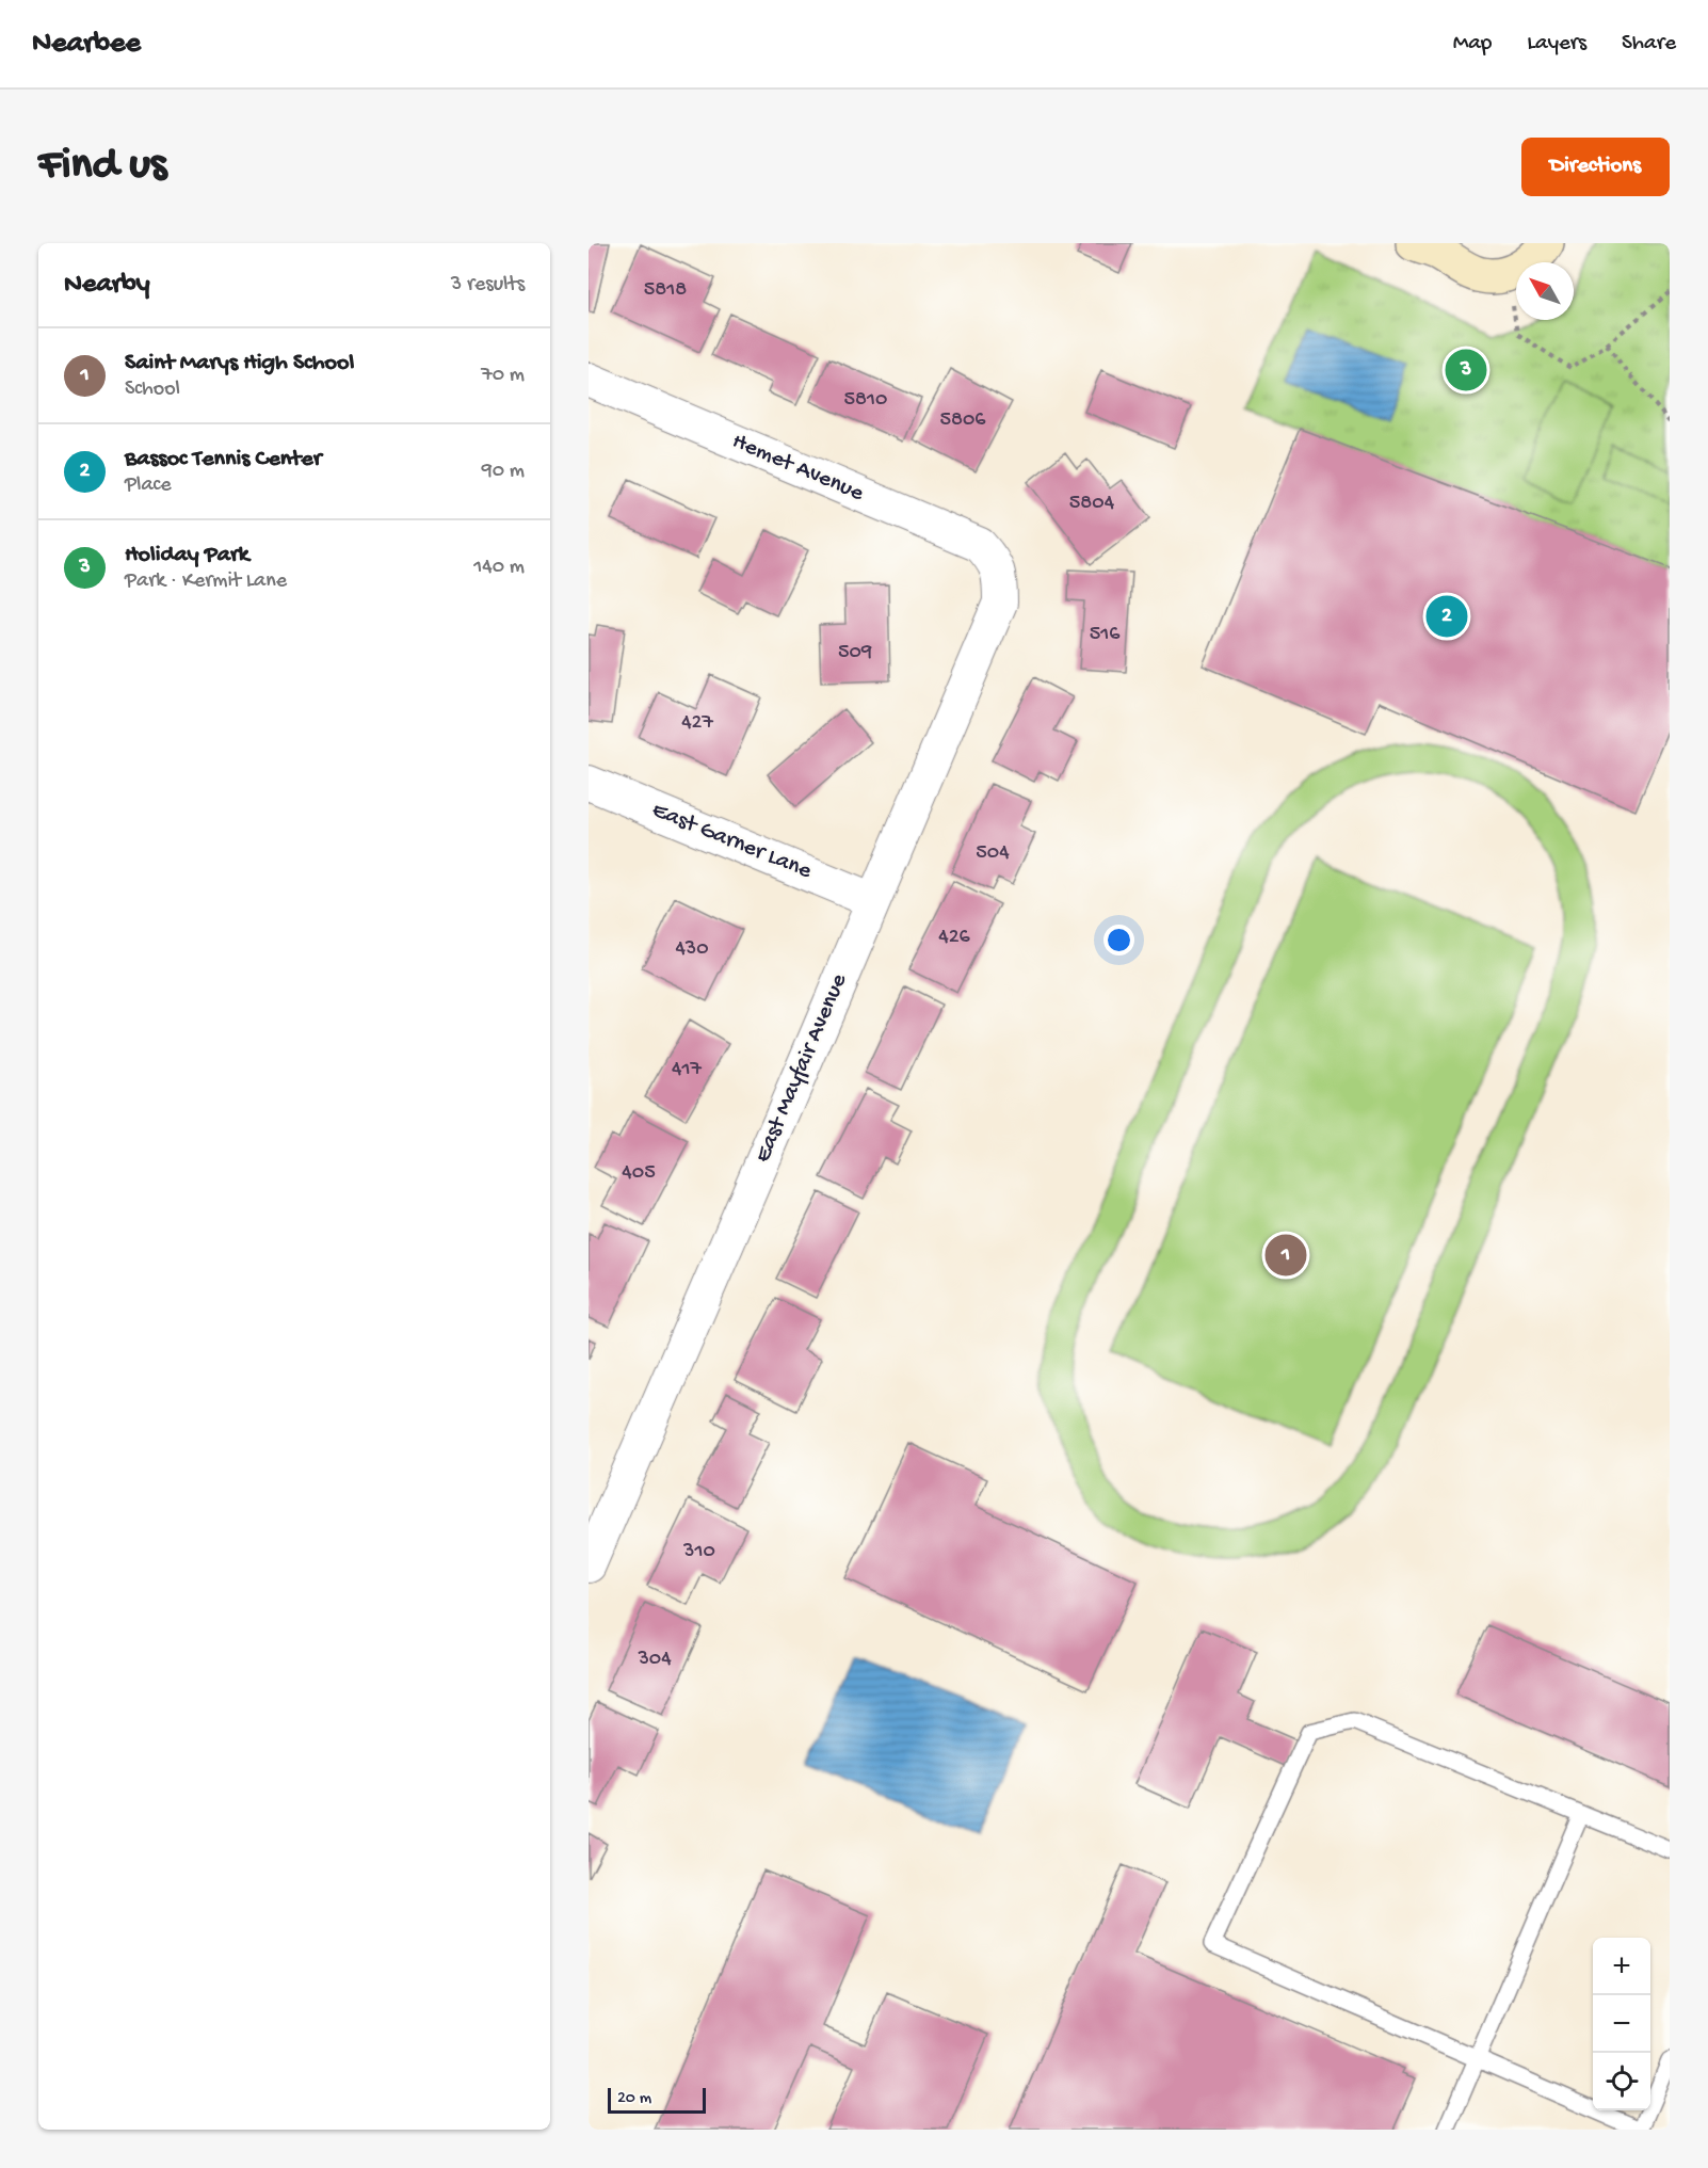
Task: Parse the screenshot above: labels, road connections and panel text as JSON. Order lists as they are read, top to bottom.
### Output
{
  "streets": {
    "street": ["Hemet Avenue", "East Garner Lane", "East Mayfair Avenue"]
  },
  "crossings": [
    ["Hemet Avenue", "East Mayfair Avenue"],
    ["East Garner Lane", "East Mayfair Avenue"]
  ],
  "house_numbers": [
    "5818",
    "5810",
    "5806",
    "5804",
    "516",
    "509",
    "427",
    "504",
    "426",
    "430",
    "417",
    "405",
    "310",
    "304"
  ],
  "scale_bar": "20 m",
  "north": "top left",
  "page": {
    "header": "Nearbee",
    "nav": ["Map", "Layers", "Share"],
    "buttons": "Directions",
    "title": "Find us",
    "heading": ["Nearby", "3 results"],
    "list": [
      {
        "mark": "1",
        "name": "Saint Marys High School",
        "note": "School",
        "value": "70 m"
      },
      {
        "mark": "2",
        "name": "Bassoc Tennis Center",
        "note": "Place",
        "value": "90 m"
      },
      {
        "mark": "3",
        "name": "Holiday Park",
        "note": "Park · Kermit Lane",
        "value": "140 m"
      }
    ],
    "pins": ["3", "2", "1"],
    "map_buttons": ["+", "−"],
    "scale": "20 m"
  }
}
